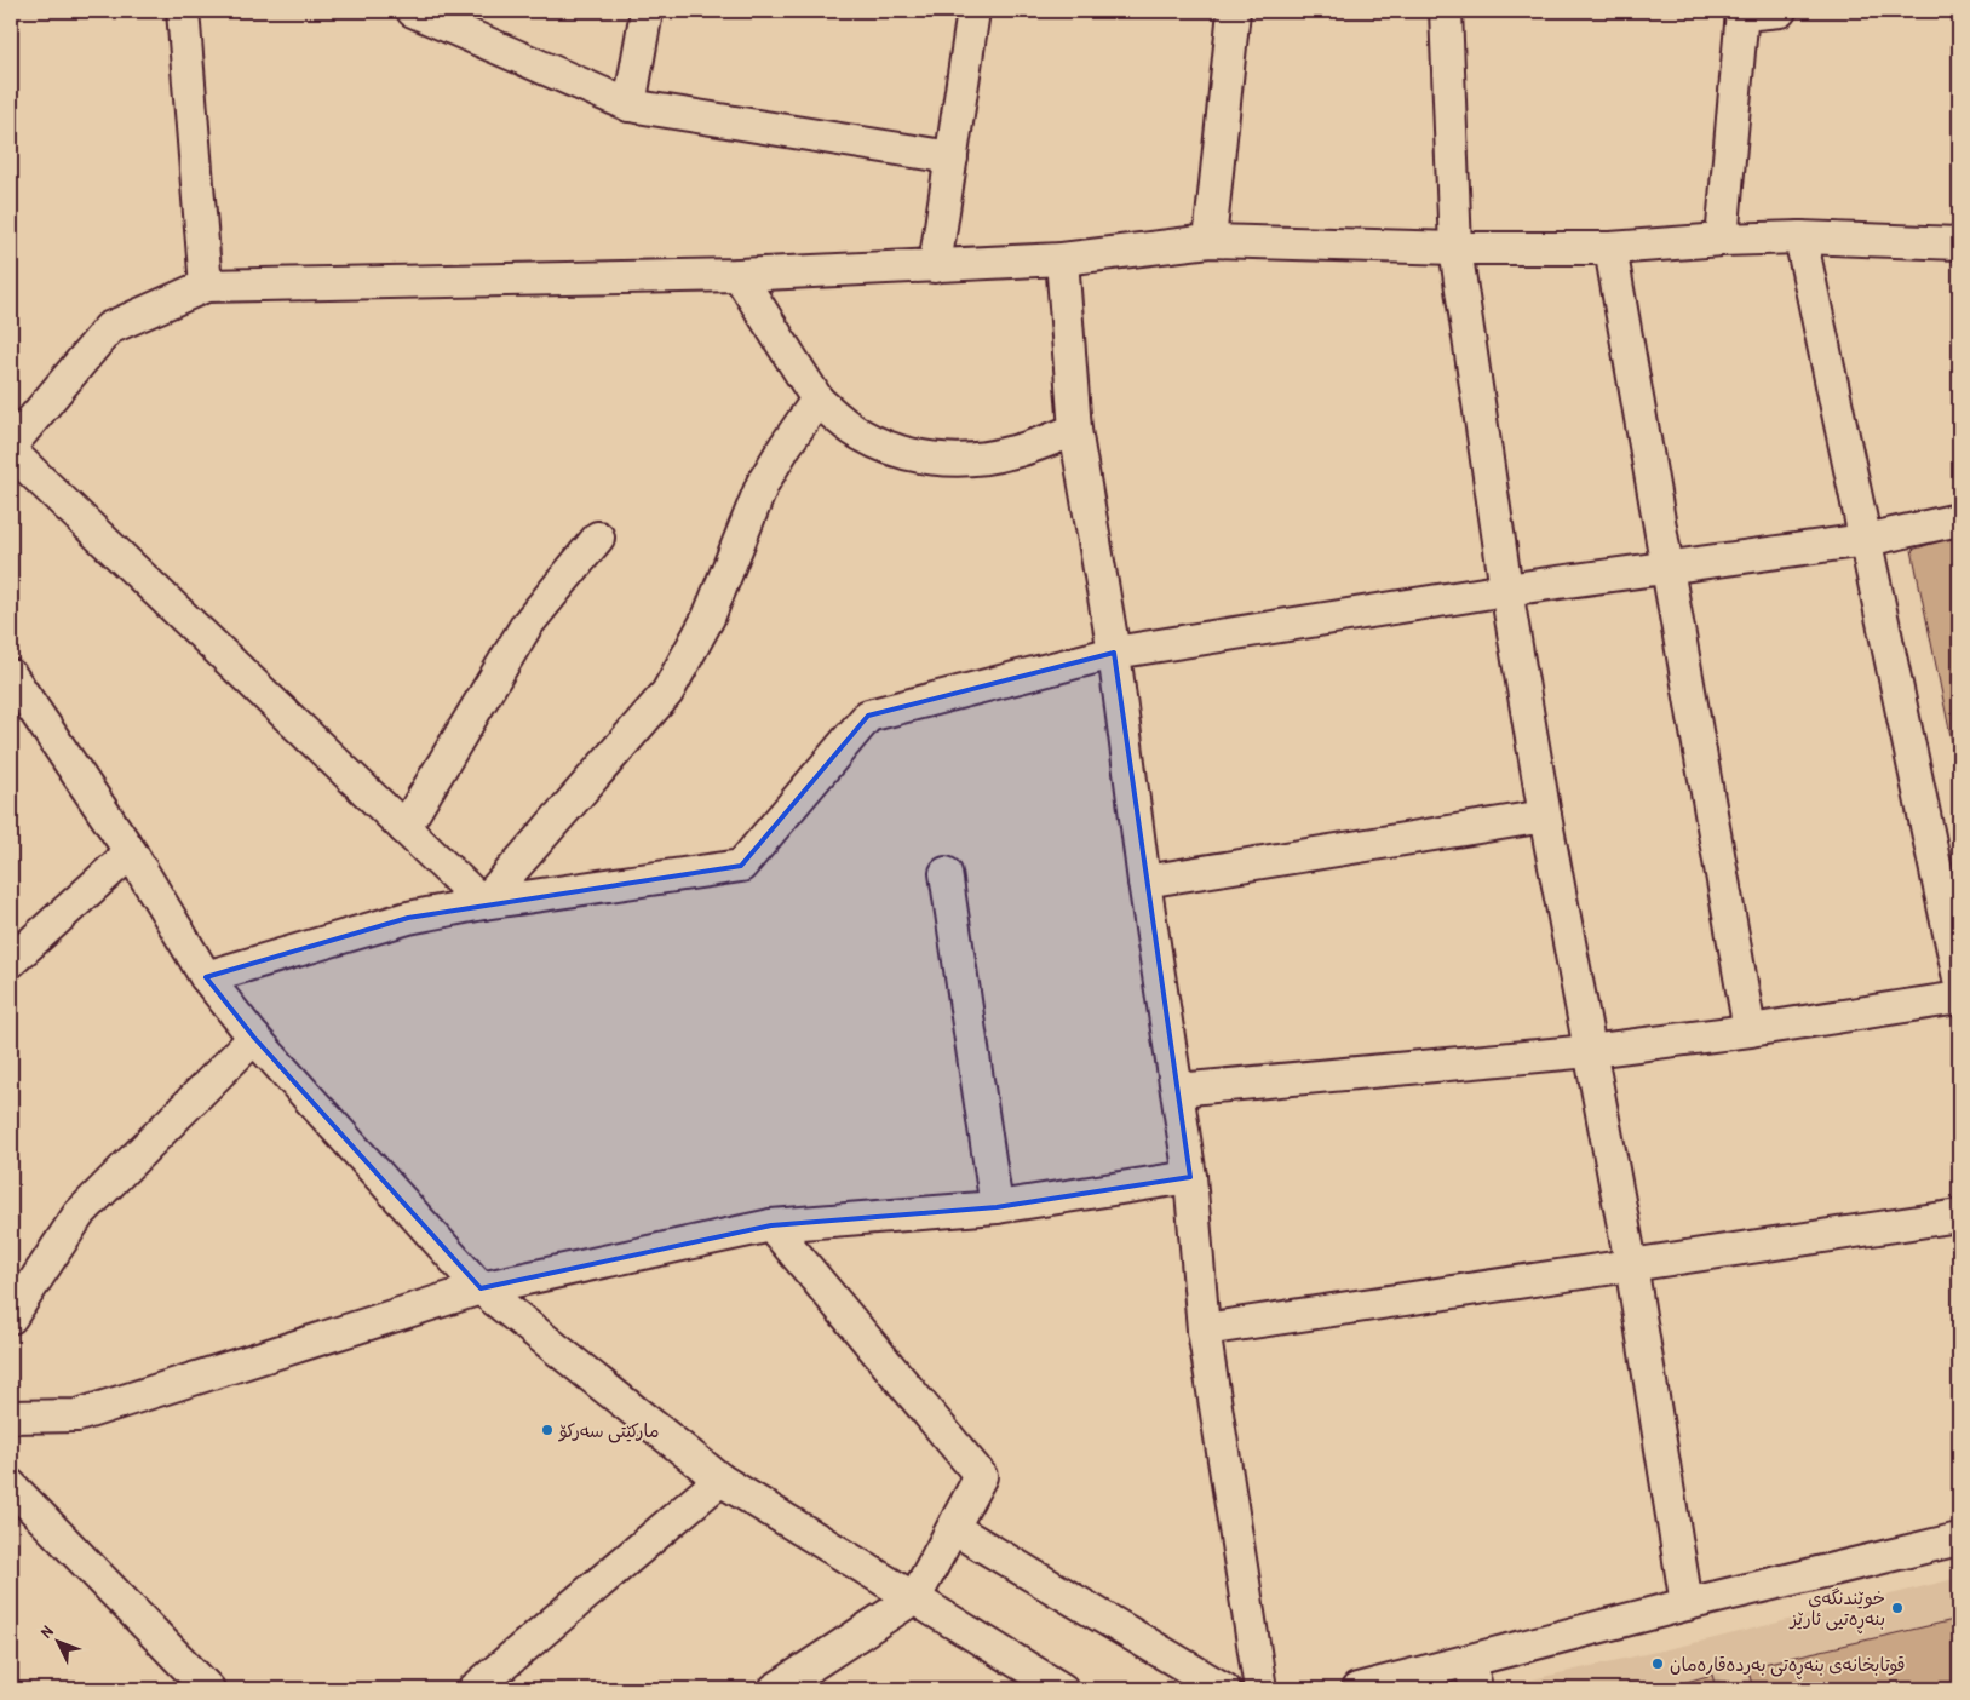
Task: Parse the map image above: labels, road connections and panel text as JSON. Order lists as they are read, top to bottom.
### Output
{
  "places": ["مارکێتی سەرکۆ", "خوێندنگەی بنەڕەتیی ئارێز", "قوتابخانەی بنەڕەتی بەردەقارەمان"],
  "north": "top left"
}
